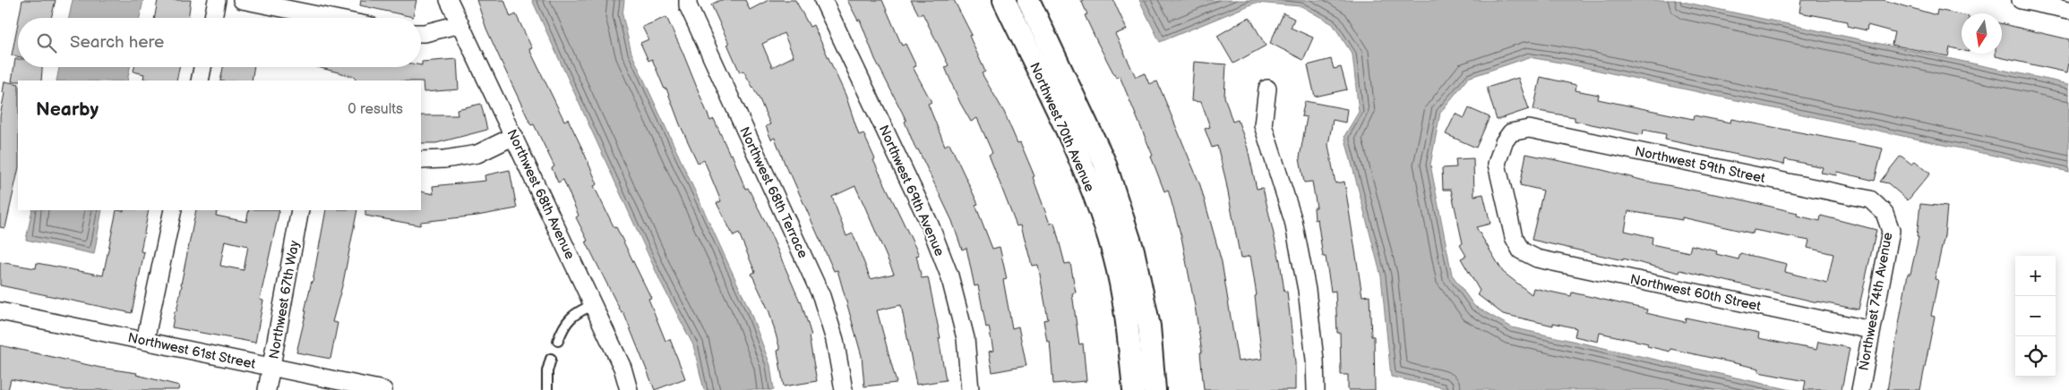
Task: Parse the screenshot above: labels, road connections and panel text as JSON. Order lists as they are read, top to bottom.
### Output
{
  "streets": {
    "street": [
      "Northwest 70th Avenue",
      "Northwest 59th Street",
      "Northwest 69th Avenue",
      "Northwest 68th Terrace",
      "Northwest 68th Avenue",
      "Northwest 60th Street",
      "Northwest 67th Way",
      "Northwest 74th Avenue",
      "Northwest 61st Street"
    ]
  },
  "crossings": [
    ["Northwest 59th Street", "Northwest 60th Street"],
    ["Northwest 59th Street", "Northwest 74th Avenue"],
    ["Northwest 60th Street", "Northwest 74th Avenue"],
    ["Northwest 67th Way", "Northwest 61st Street"]
  ],
  "north": "bottom",
  "page": {
    "search": "Search here",
    "heading": ["Nearby", "0 results"],
    "map_buttons": ["+", "−"]
  }
}
